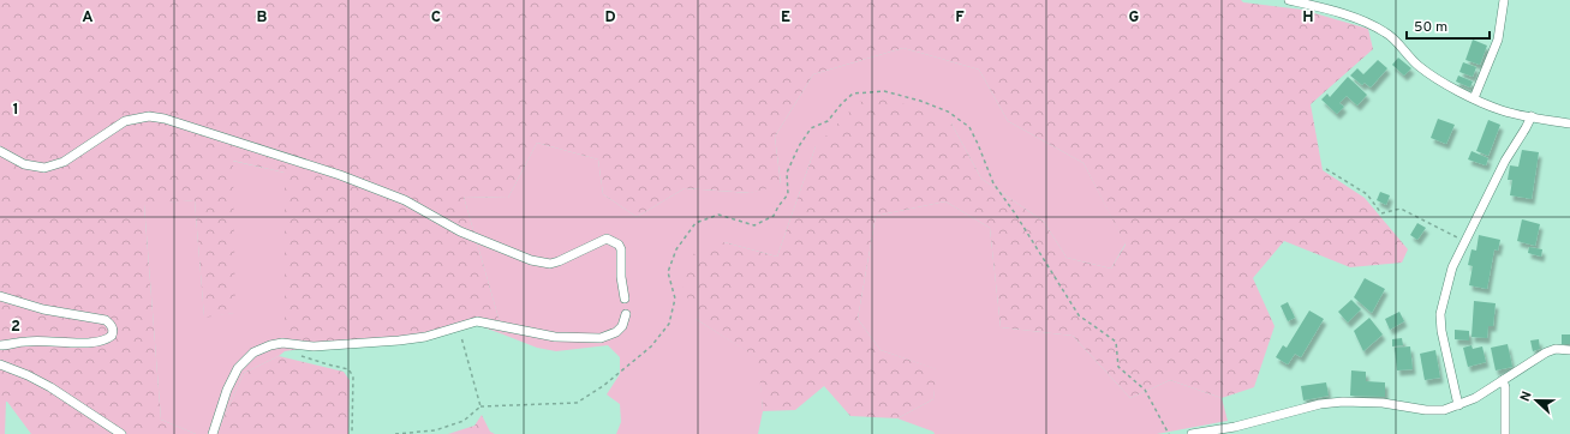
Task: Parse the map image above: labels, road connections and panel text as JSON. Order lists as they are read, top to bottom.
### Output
{
  "scale_bar": "50 m",
  "north": "left",
  "grid": {
    "columns": [
      "A",
      "B",
      "C",
      "D",
      "E",
      "F",
      "G",
      "H"
    ],
    "rows": ["1", "2"]
  }
}
